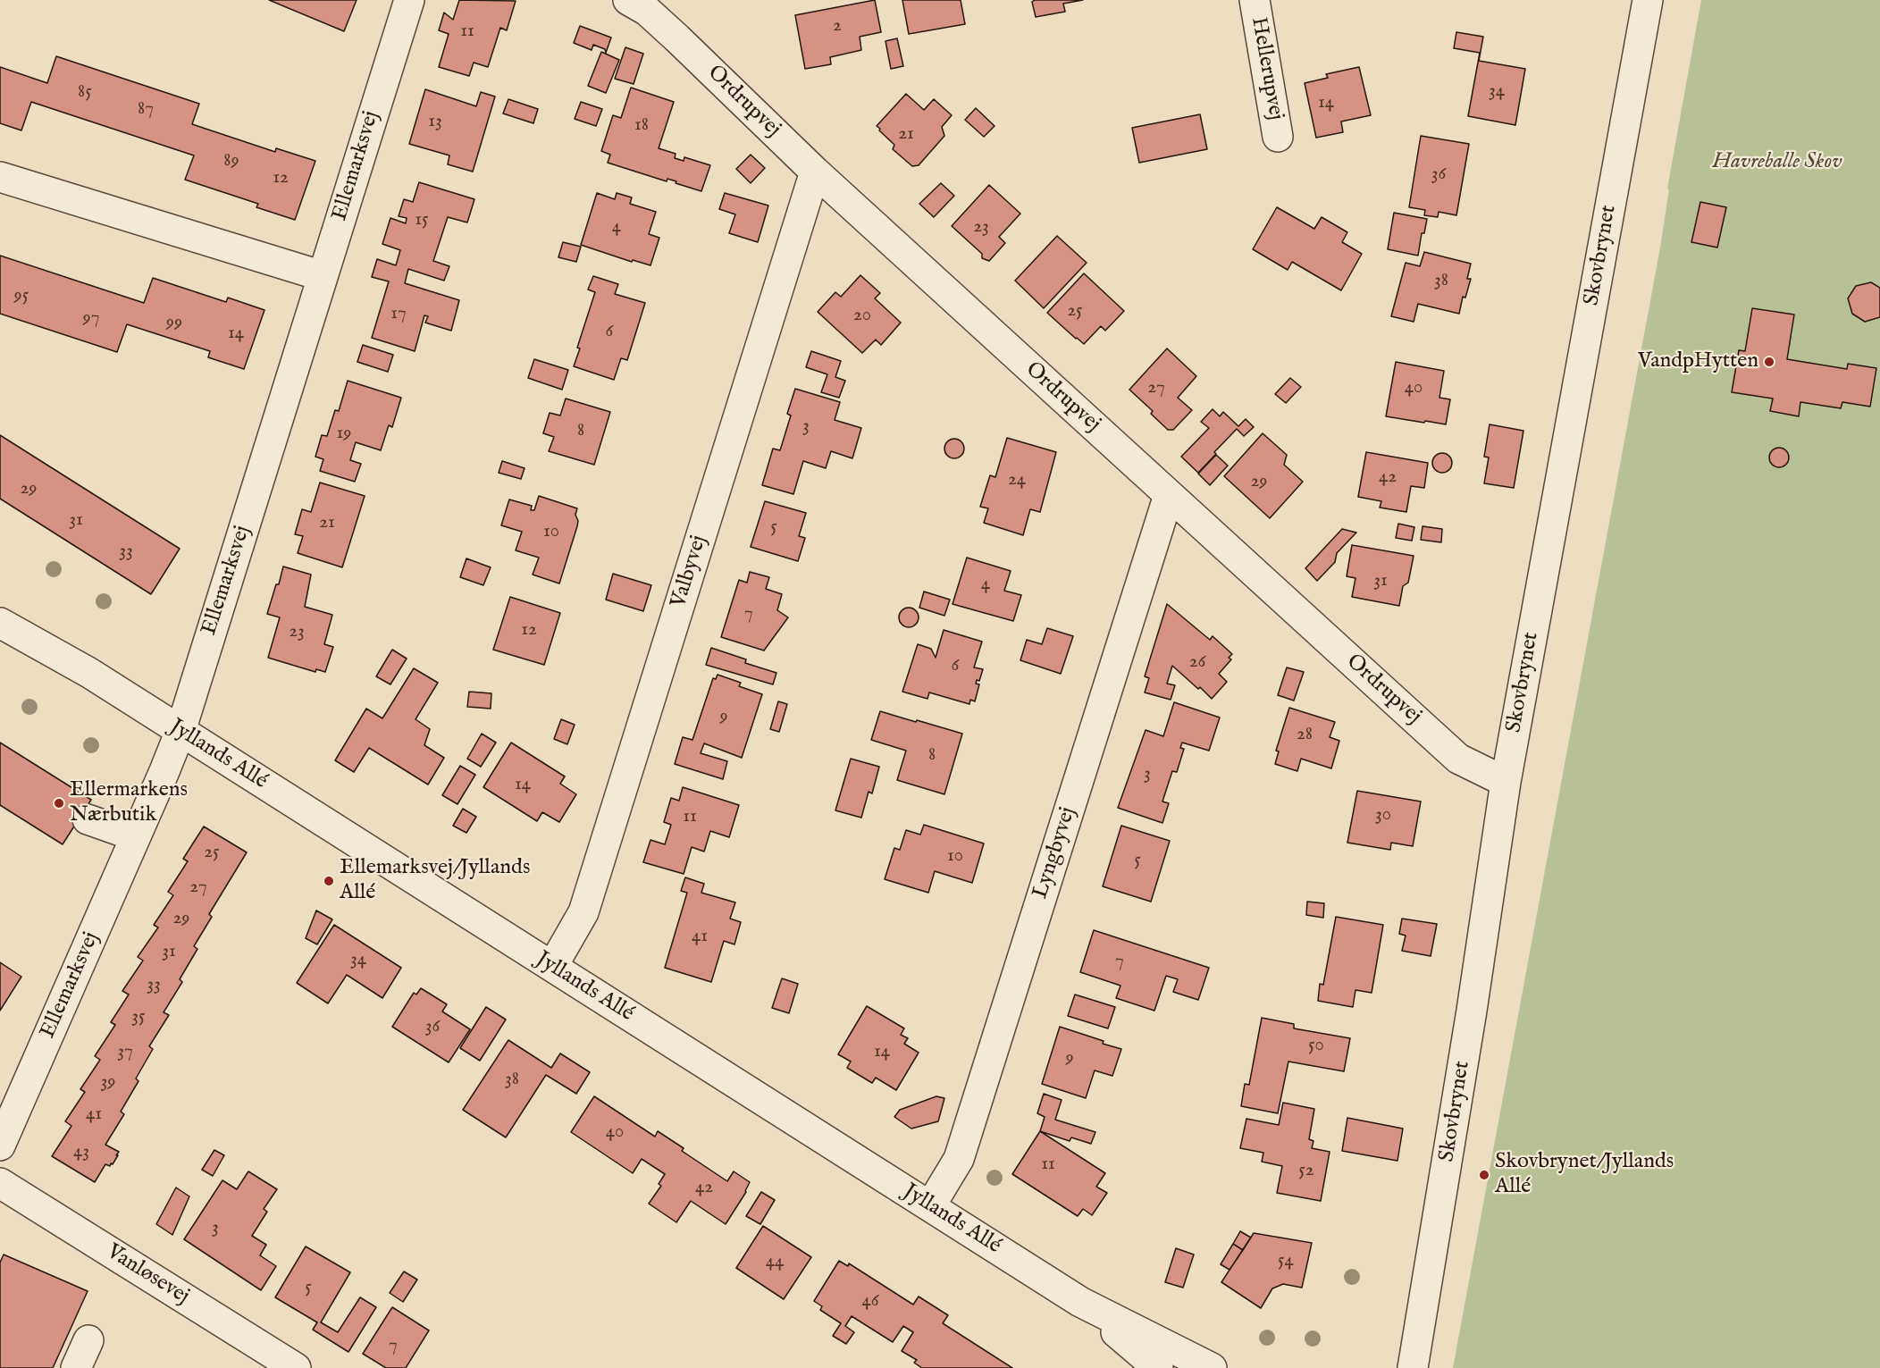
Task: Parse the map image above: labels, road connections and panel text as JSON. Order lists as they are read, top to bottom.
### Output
{
  "streets": {
    "street": [
      "Hellerupvej",
      "Ordrupvej",
      "Ellemarksvej",
      "Skovbrynet",
      "Valbyvej",
      "Jyllands Allé",
      "Lyngbyvej",
      "Vanløsevej"
    ]
  },
  "crossings": [
    ["Ordrupvej", "Skovbrynet"],
    ["Ordrupvej", "Valbyvej"],
    ["Ordrupvej", "Lyngbyvej"],
    ["Ellemarksvej", "Jyllands Allé"],
    ["Valbyvej", "Jyllands Allé"],
    ["Jyllands Allé", "Lyngbyvej"]
  ],
  "parks": ["Havreballe Skov"],
  "places": [
    "VandpHytten",
    "Ellermarkens Nærbutik",
    "Ellemarksvej/Jyllands Allé",
    "Skovbrynet/Jyllands Allé"
  ],
  "house_numbers": [
    "2",
    "11",
    "34",
    "85",
    "14",
    "87",
    "13",
    "18",
    "21",
    "89",
    "36",
    "12",
    "15",
    "4",
    "23",
    "38",
    "95",
    "25",
    "17",
    "20",
    "97",
    "99",
    "6",
    "14",
    "27",
    "40",
    "3",
    "8",
    "19",
    "42",
    "24",
    "29",
    "29",
    "31",
    "21",
    "5",
    "10",
    "33",
    "31",
    "4",
    "7",
    "12",
    "23",
    "26",
    "6",
    "9",
    "28",
    "8",
    "3",
    "14",
    "30",
    "11",
    "25",
    "10",
    "5",
    "27",
    "29",
    "41",
    "31",
    "34",
    "7",
    "33",
    "35",
    "36",
    "50",
    "37",
    "14",
    "9",
    "38",
    "39",
    "41",
    "40",
    "43",
    "11",
    "52",
    "42",
    "3",
    "54",
    "44",
    "5",
    "46",
    "7"
  ]
}
